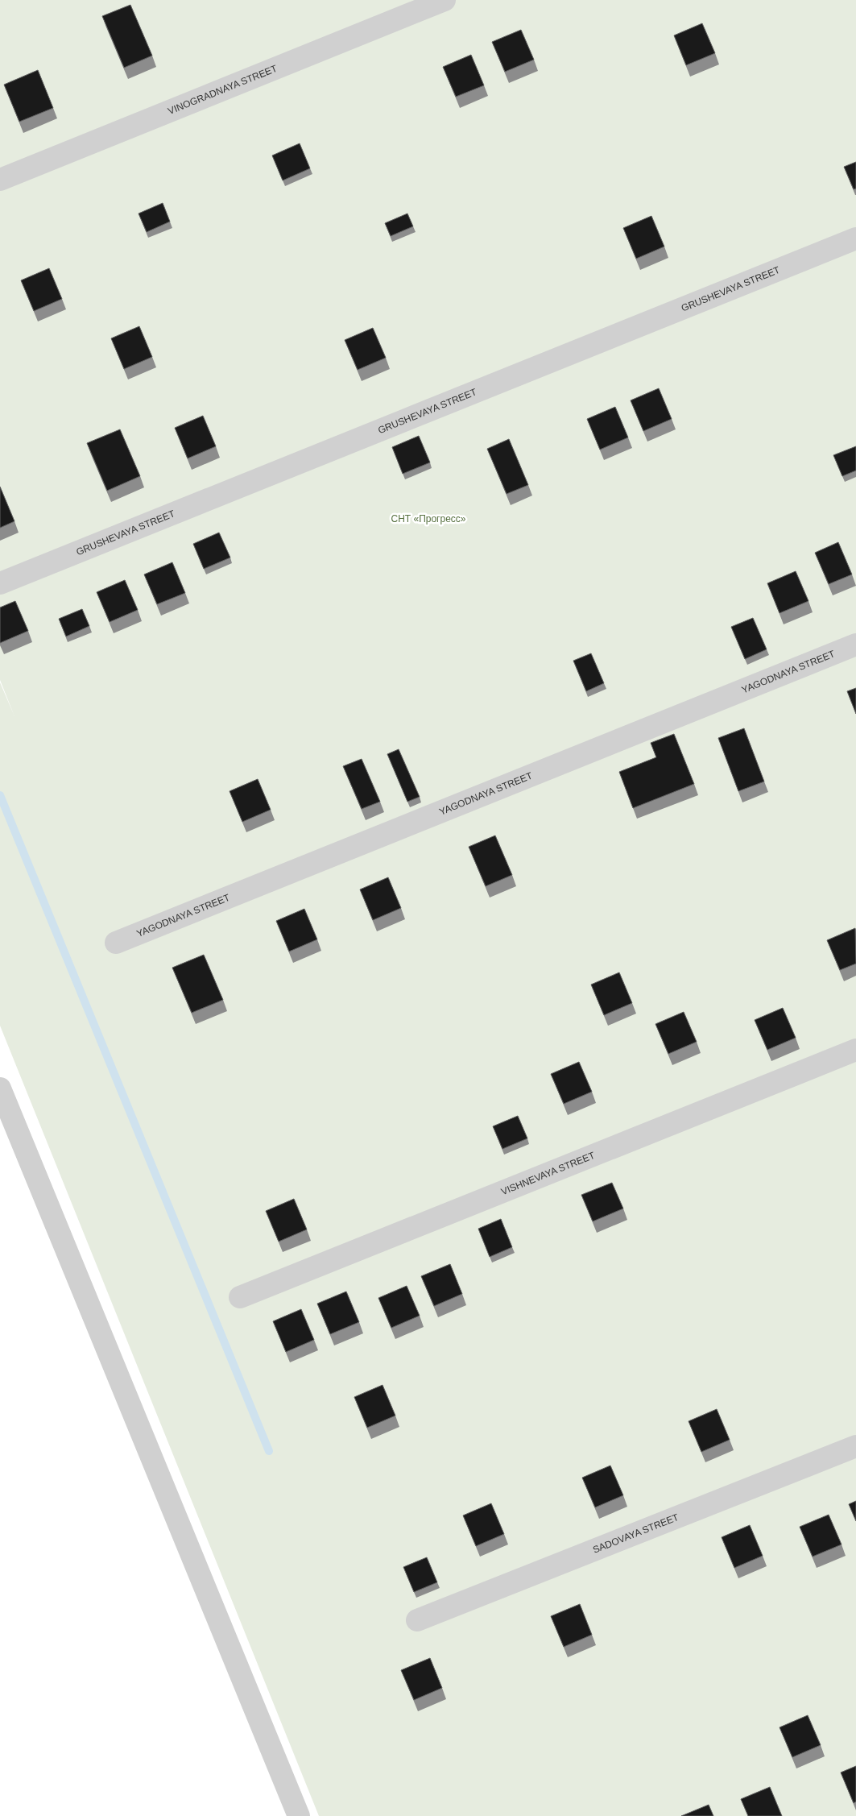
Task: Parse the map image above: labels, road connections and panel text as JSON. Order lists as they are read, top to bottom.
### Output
{
  "streets": {
    "street": [
      "VINOGRADNAYA STREET",
      "GRUSHEVAYA STREET",
      "YAGODNAYA STREET",
      "VISHNEVAYA STREET",
      "SADOVAYA STREET"
    ]
  },
  "parks": ["СНТ «Прогресс»"]
}
